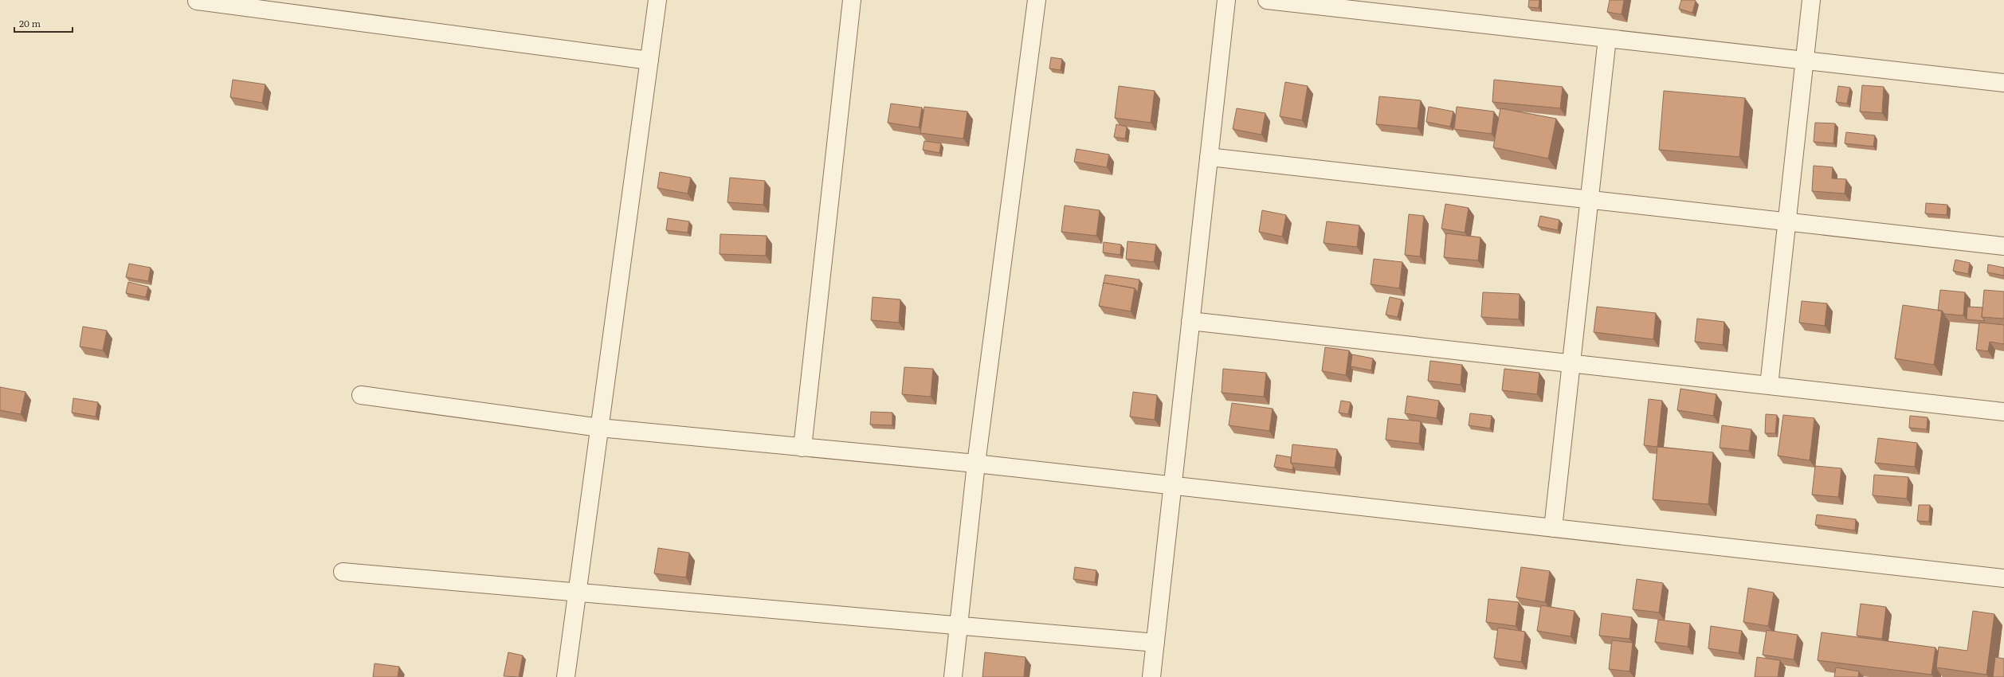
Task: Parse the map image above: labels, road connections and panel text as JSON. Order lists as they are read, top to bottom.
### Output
{
  "scale_bar": "20 m"
}
